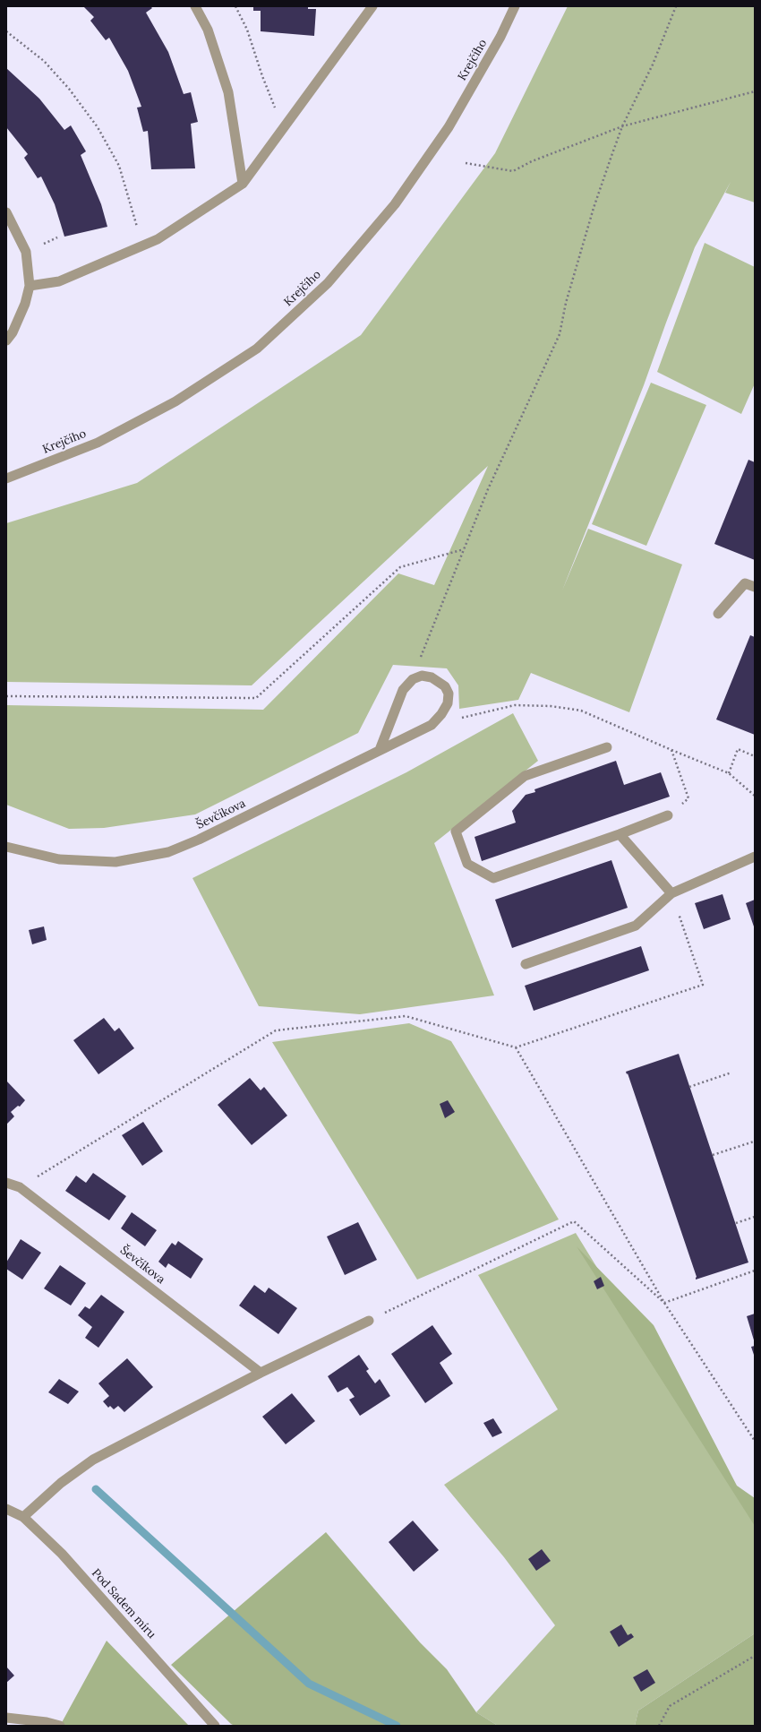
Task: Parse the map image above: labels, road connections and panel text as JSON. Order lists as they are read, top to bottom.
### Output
{
  "streets": {
    "street": ["Krejčího", "Ševčíkova", "Pod Sadem míru"]
  }
}
